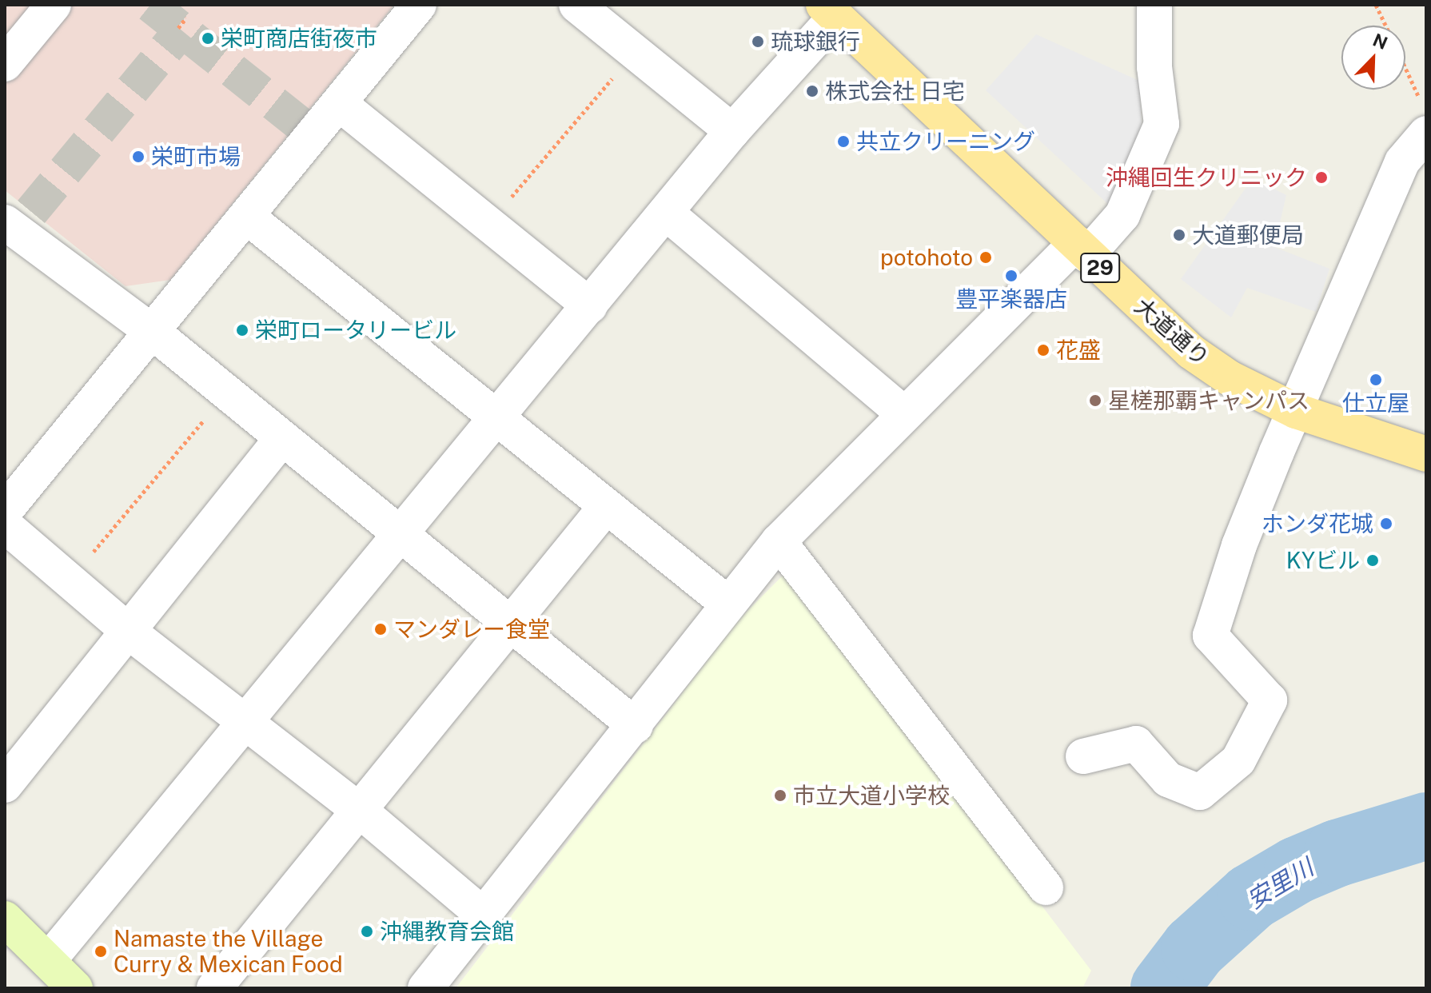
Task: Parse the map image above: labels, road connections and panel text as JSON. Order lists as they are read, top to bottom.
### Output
{
  "streets": {
    "main road": ["29", "大道通り"]
  },
  "water": ["安里川"],
  "places": [
    "栄町商店街夜市",
    "琉球銀行",
    "株式会社 日宅",
    "共立クリーニング",
    "栄町市場",
    "沖縄回生クリニック",
    "大道郵便局",
    "potohoto",
    "豊平楽器店",
    "栄町ロータリービル",
    "花盛",
    "仕立屋",
    "星槎那覇キャンパス",
    "ホンダ花城",
    "KYビル",
    "マンダレー食堂",
    "市立大道小学校",
    "沖縄教育会館",
    "Namaste the Village Curry & Mexican Food"
  ],
  "north": "top right"
}
